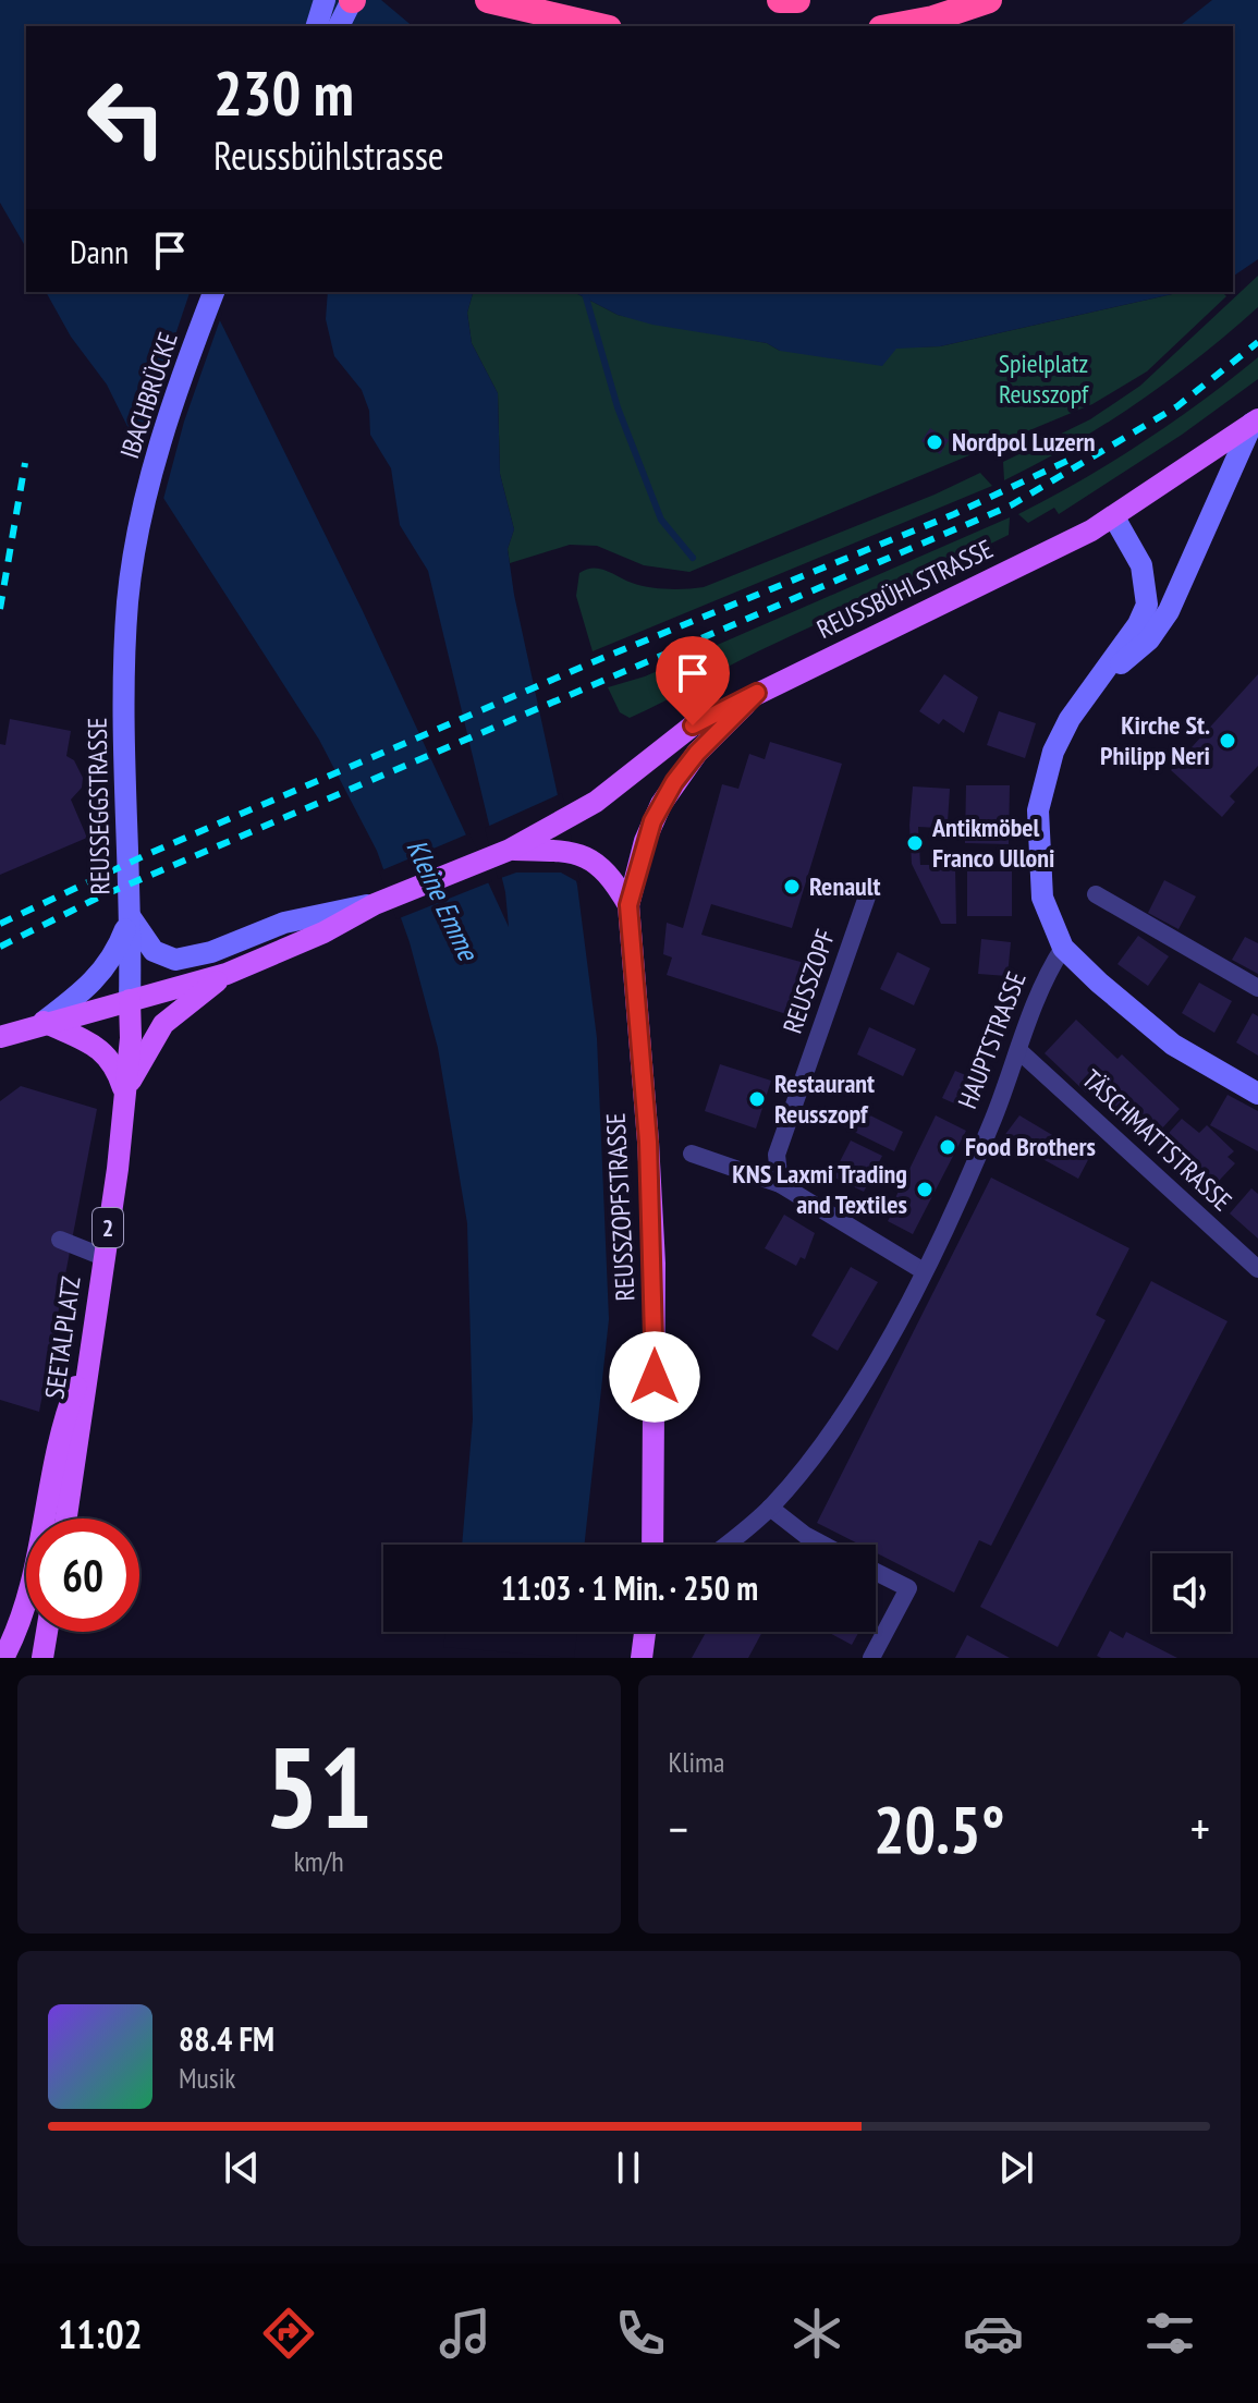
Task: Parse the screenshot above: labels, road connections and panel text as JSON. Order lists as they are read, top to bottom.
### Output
{
  "streets": {
    "main road": [
      "IBACHBRÜCKE",
      "REUSSBÜHLSTRASSE",
      "REUSSEGGSTRASSE",
      "REUSSZOPFSTRASSE",
      "2",
      "SEETALPLATZ"
    ],
    "street": ["REUSSZOPF", "HAUPTSTRASSE", "TÄSCHMATTSTRASSE"]
  },
  "crossings": [
    ["IBACHBRÜCKE", "REUSSEGGSTRASSE"],
    ["REUSSBÜHLSTRASSE", "REUSSZOPFSTRASSE"],
    ["REUSSEGGSTRASSE", "2"],
    ["REUSSEGGSTRASSE", "SEETALPLATZ"],
    ["HAUPTSTRASSE", "TÄSCHMATTSTRASSE"],
    ["2", "SEETALPLATZ"]
  ],
  "water": ["Kleine Emme"],
  "parks": ["Spielplatz Reusszopf"],
  "places": [
    "Nordpol Luzern",
    "Kirche St. Philipp Neri",
    "Antikmöbel Franco Ulloni",
    "Renault",
    "Restaurant Reusszopf",
    "Food Brothers",
    "KNS Laxmi Trading and Textiles"
  ],
  "page": {
    "turn": ["230 m", "Reussbühlstrasse"],
    "then": "Dann",
    "limit": "60",
    "trip": "11:03 · 1 Min. · 250 m",
    "tile": [
      ["51", "km/h"],
      "Klima"
    ],
    "heat": ["−", "20.5°", "+"],
    "song": ["88.4 FM", "Musik"],
    "tabs": "11:02"
  }
}
